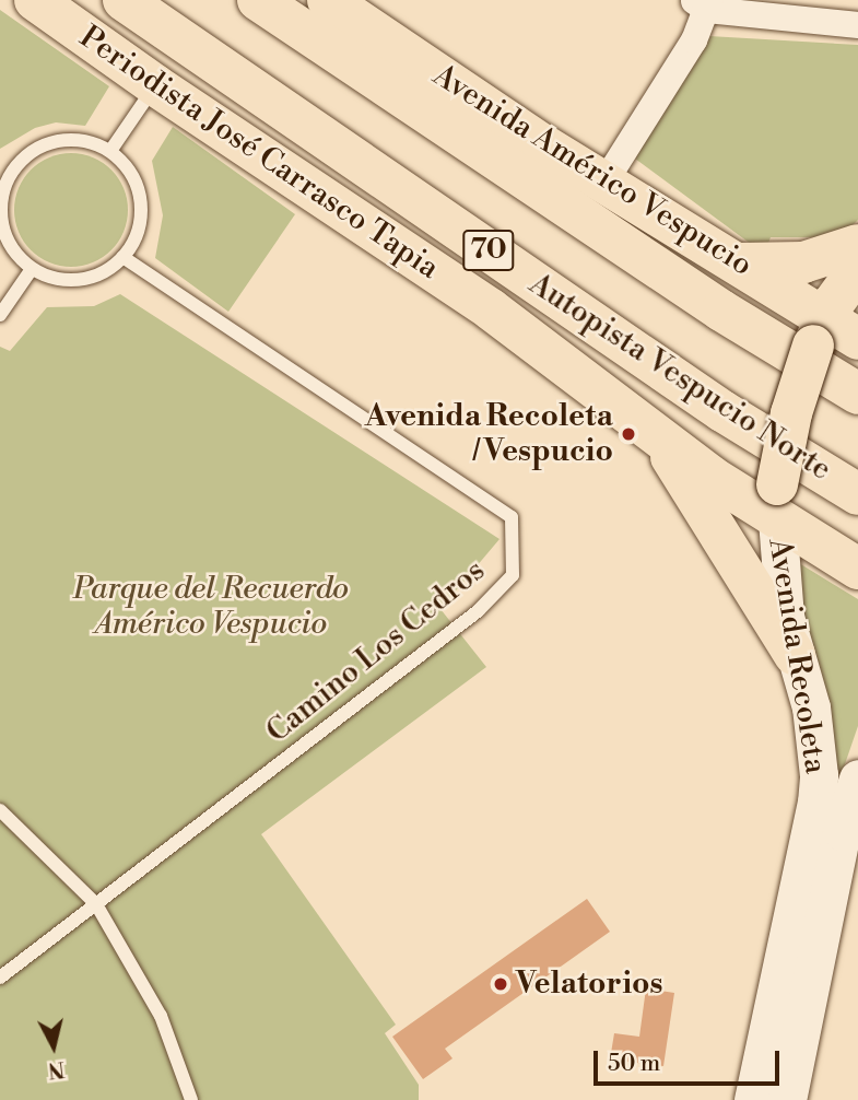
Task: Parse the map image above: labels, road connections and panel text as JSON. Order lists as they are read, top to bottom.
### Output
{
  "streets": {
    "main road": [
      "Periodista José Carrasco Tapia",
      "Avenida Américo Vespucio",
      "70",
      "Autopista Vespucio Norte",
      "Avenida Recoleta"
    ],
    "lane": ["Camino Los Cedros"]
  },
  "crossings": [
    ["Periodista José Carrasco Tapia", "Avenida Recoleta"],
    ["Avenida Américo Vespucio", "Avenida Recoleta"]
  ],
  "parks": ["Parque del Recuerdo Américo Vespucio"],
  "places": ["Avenida Recoleta / Vespucio", "Velatorios"],
  "scale_bar": "50 m",
  "north": "bottom"
}
